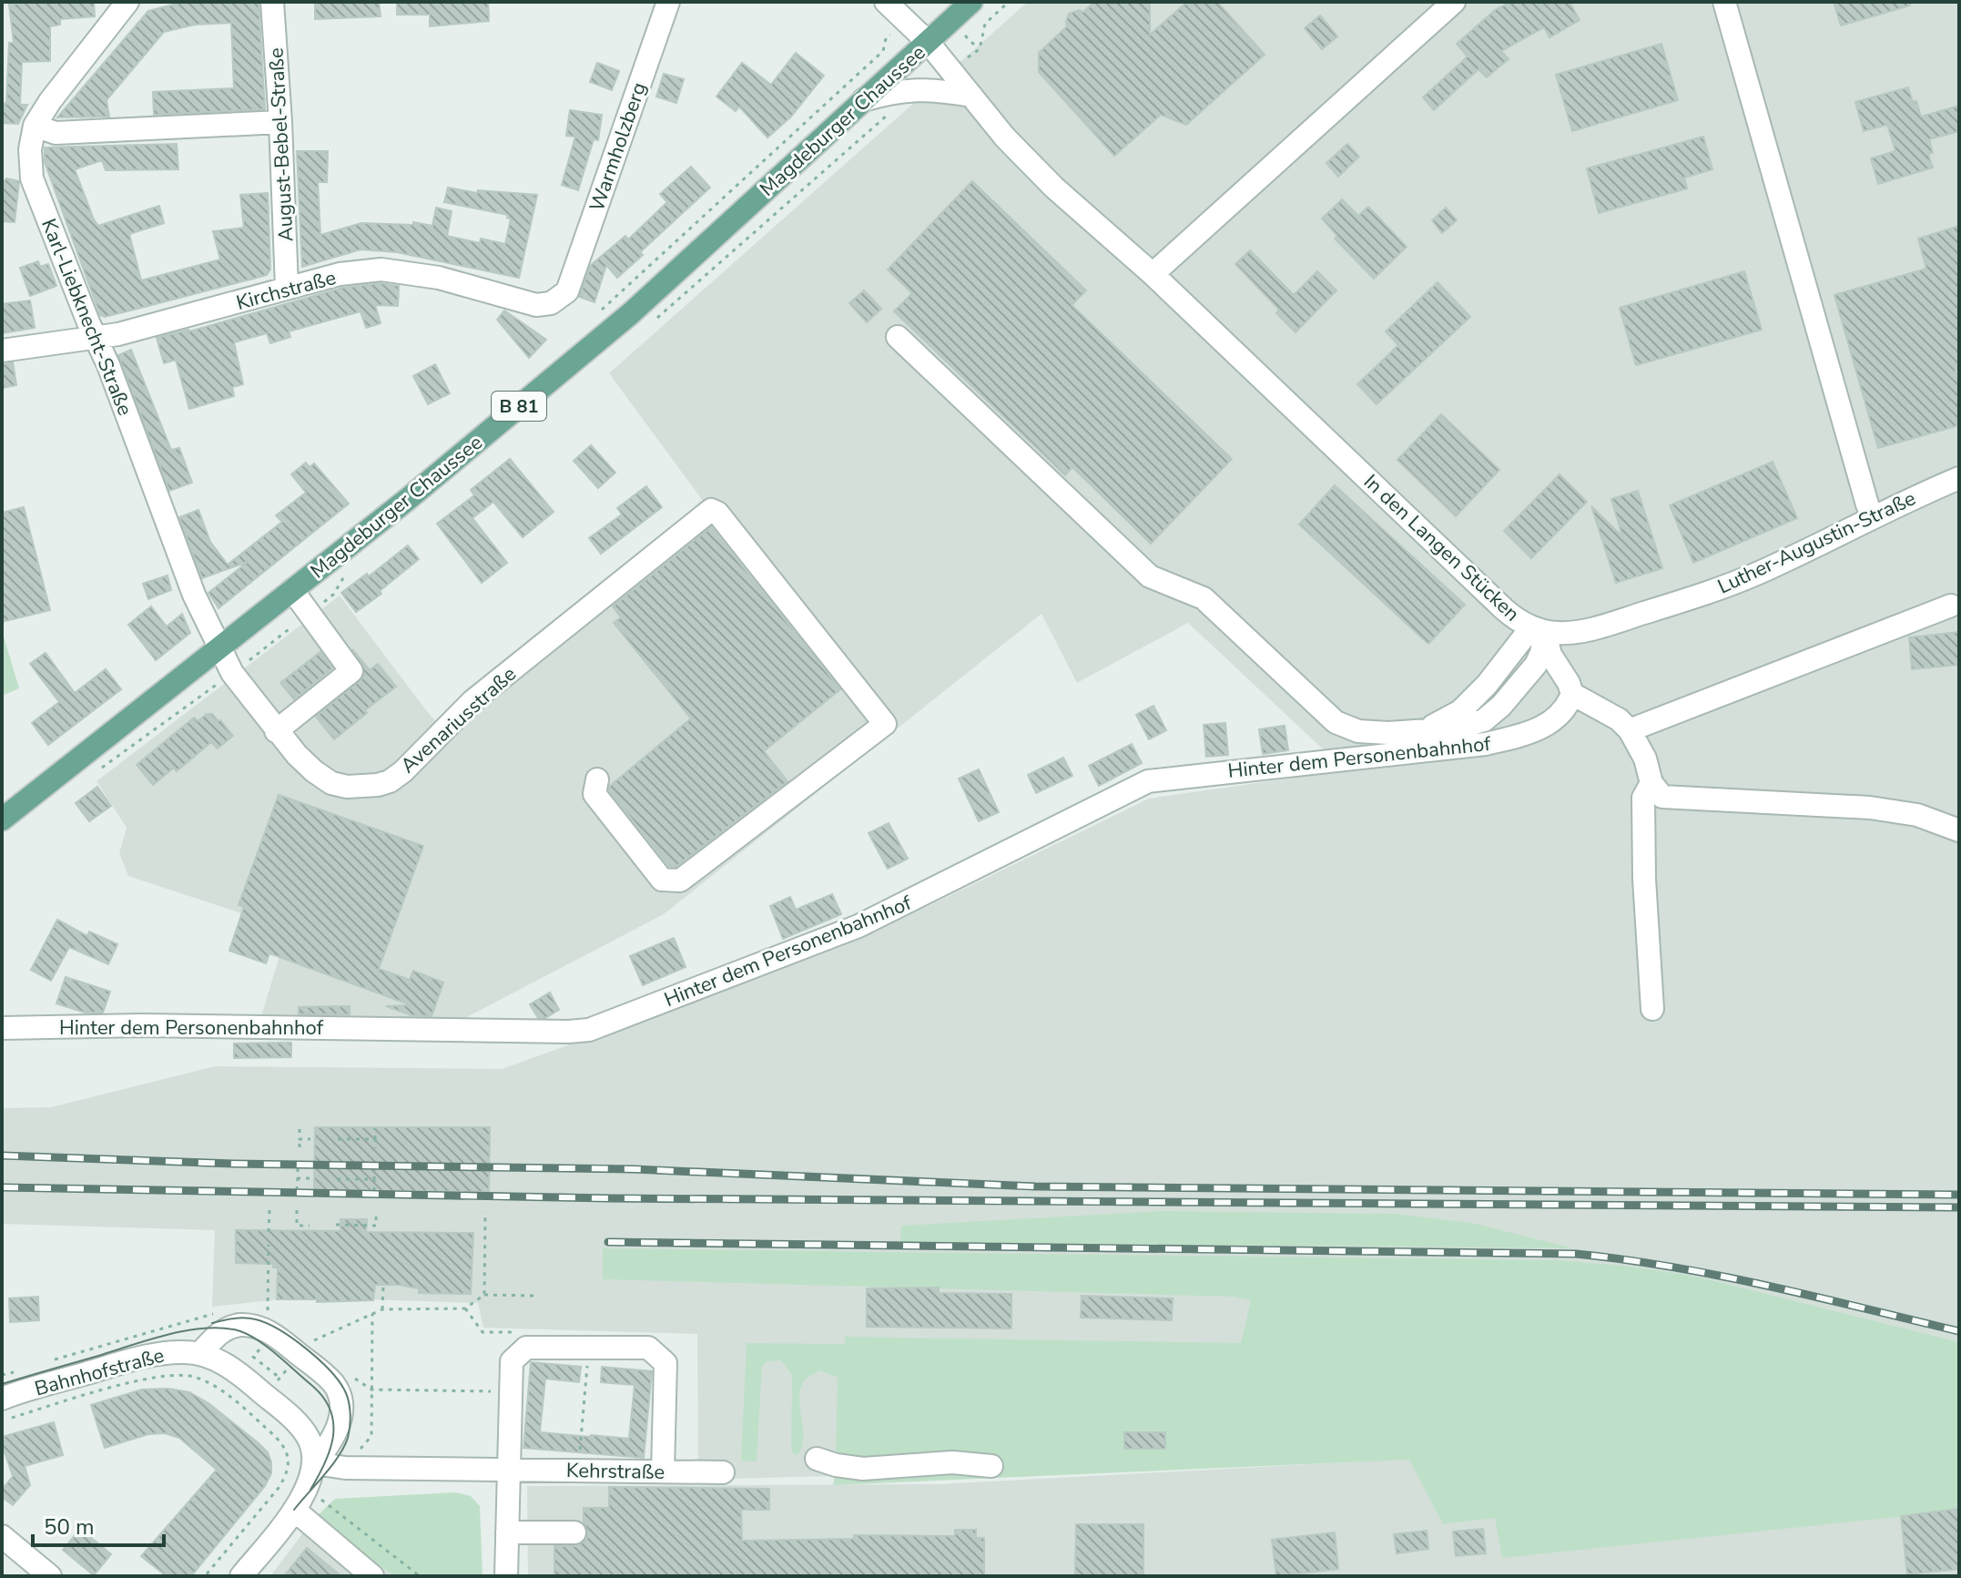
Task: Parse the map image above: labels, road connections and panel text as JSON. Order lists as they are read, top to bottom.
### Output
{
  "streets": {
    "main road": ["Magdeburger Chaussee", "B 81"],
    "street": [
      "August-Bebel-Straße",
      "Warmholzberg",
      "Kirchstraße",
      "Karl-Liebknecht-Straße",
      "Luther-Augustin-Straße",
      "In den Langen Stücken",
      "Avenariusstraße",
      "Hinter dem Personenbahnhof",
      "Bahnhofstraße",
      "Kehrstraße"
    ]
  },
  "crossings": [
    ["Magdeburger Chaussee", "Karl-Liebknecht-Straße"],
    ["Magdeburger Chaussee", "In den Langen Stücken"],
    ["Magdeburger Chaussee", "Avenariusstraße"],
    ["August-Bebel-Straße", "Kirchstraße"],
    ["Warmholzberg", "Kirchstraße"],
    ["Kirchstraße", "Karl-Liebknecht-Straße"],
    ["Karl-Liebknecht-Straße", "Avenariusstraße"],
    ["Luther-Augustin-Straße", "In den Langen Stücken"],
    ["Bahnhofstraße", "Kehrstraße"]
  ],
  "scale_bar": "50 m"
}
